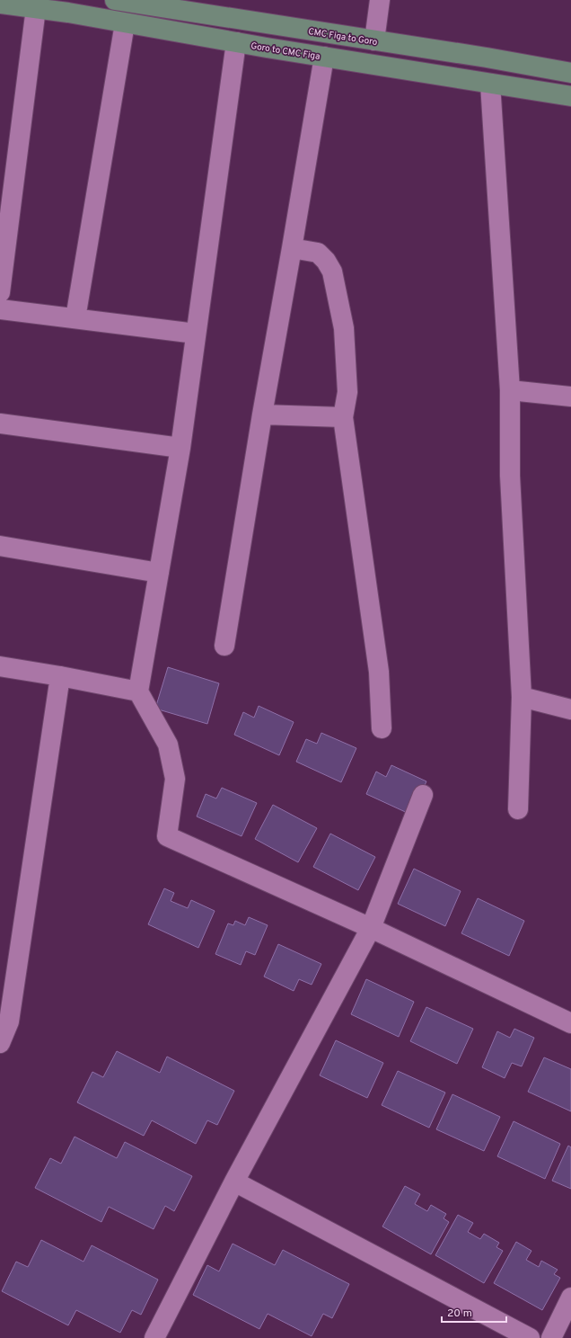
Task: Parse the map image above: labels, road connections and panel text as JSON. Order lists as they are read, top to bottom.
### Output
{
  "streets": {
    "main road": ["CMC Figa to Goro", "Goro to CMC Figa"]
  },
  "scale_bar": "20 m"
}
